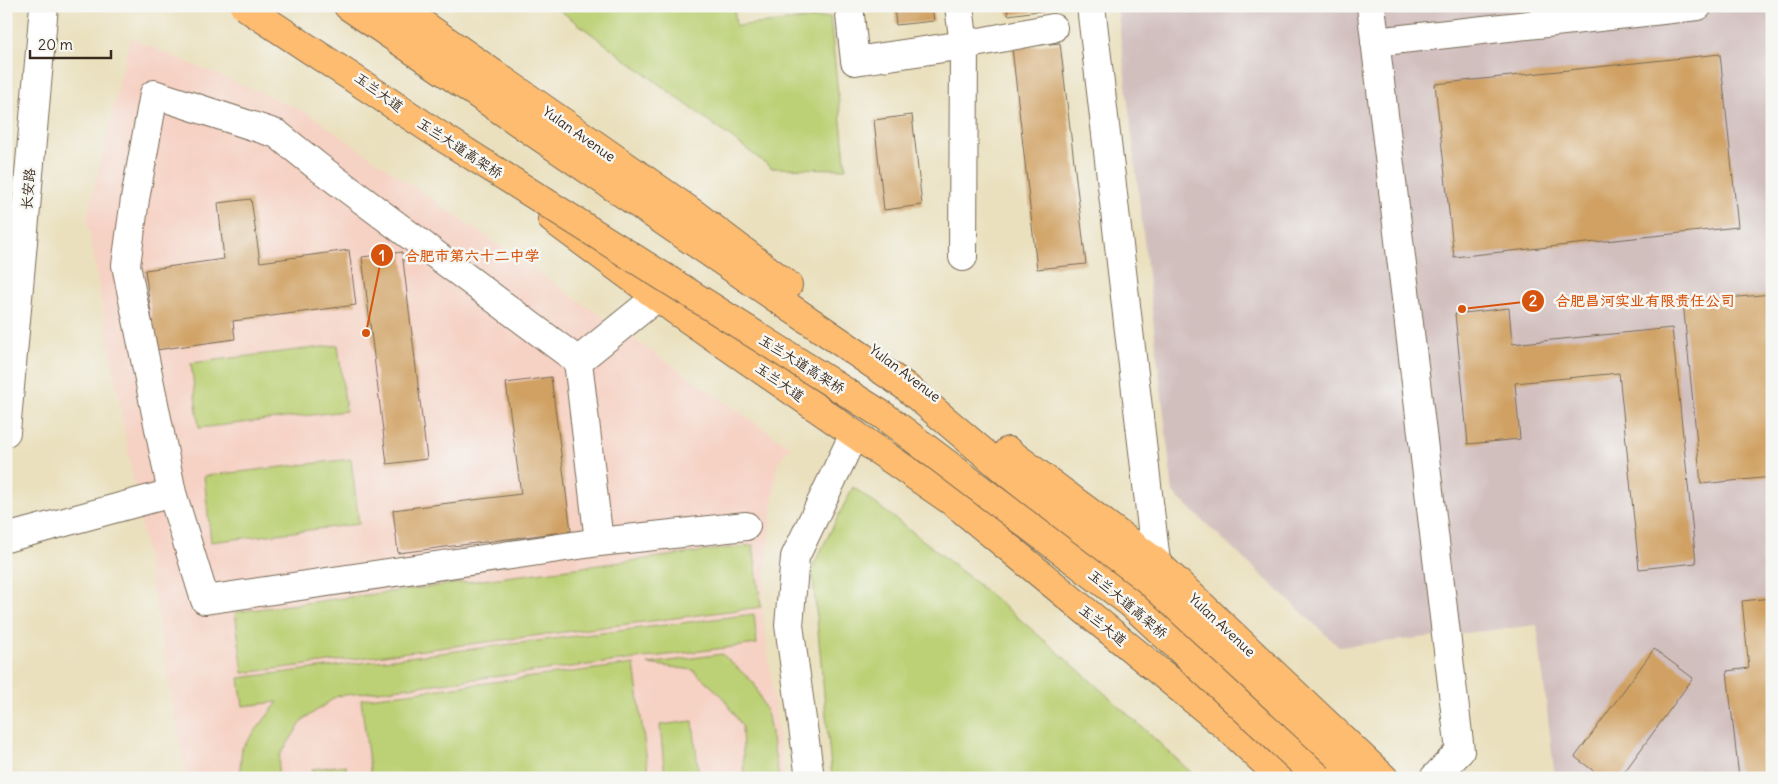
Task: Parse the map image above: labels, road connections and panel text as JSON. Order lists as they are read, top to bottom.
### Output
{
  "streets": {
    "main road": ["玉兰大道", "Yulan Avenue", "玉兰大道高架桥"],
    "street": ["长安路"]
  },
  "places": ["合肥昌河实业有限责任公司", "合肥市第六十二中学"],
  "scale_bar": "20 m"
}
